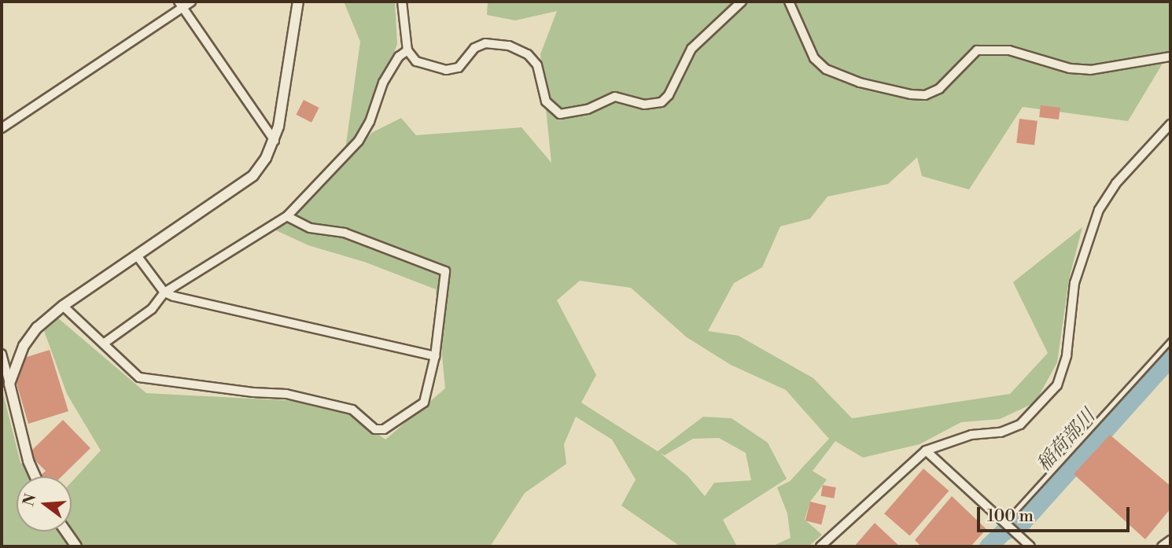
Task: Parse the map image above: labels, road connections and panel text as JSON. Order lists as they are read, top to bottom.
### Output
{
  "water": ["稲荷部川"],
  "scale_bar": "100 m",
  "north": "left"
}
